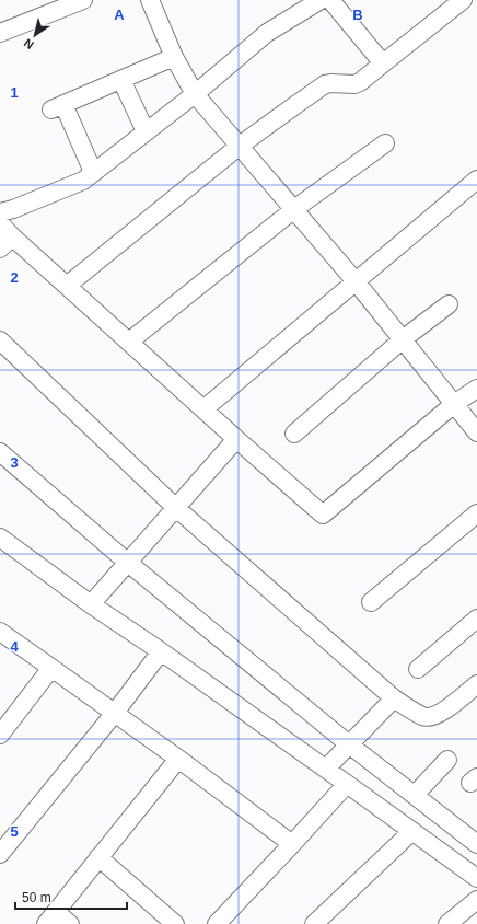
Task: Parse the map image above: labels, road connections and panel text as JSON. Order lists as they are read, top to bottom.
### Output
{
  "scale_bar": "50 m",
  "north": "bottom left",
  "grid": {
    "columns": ["A", "B"],
    "rows": [
      "1",
      "2",
      "3",
      "4",
      "5"
    ]
  }
}
